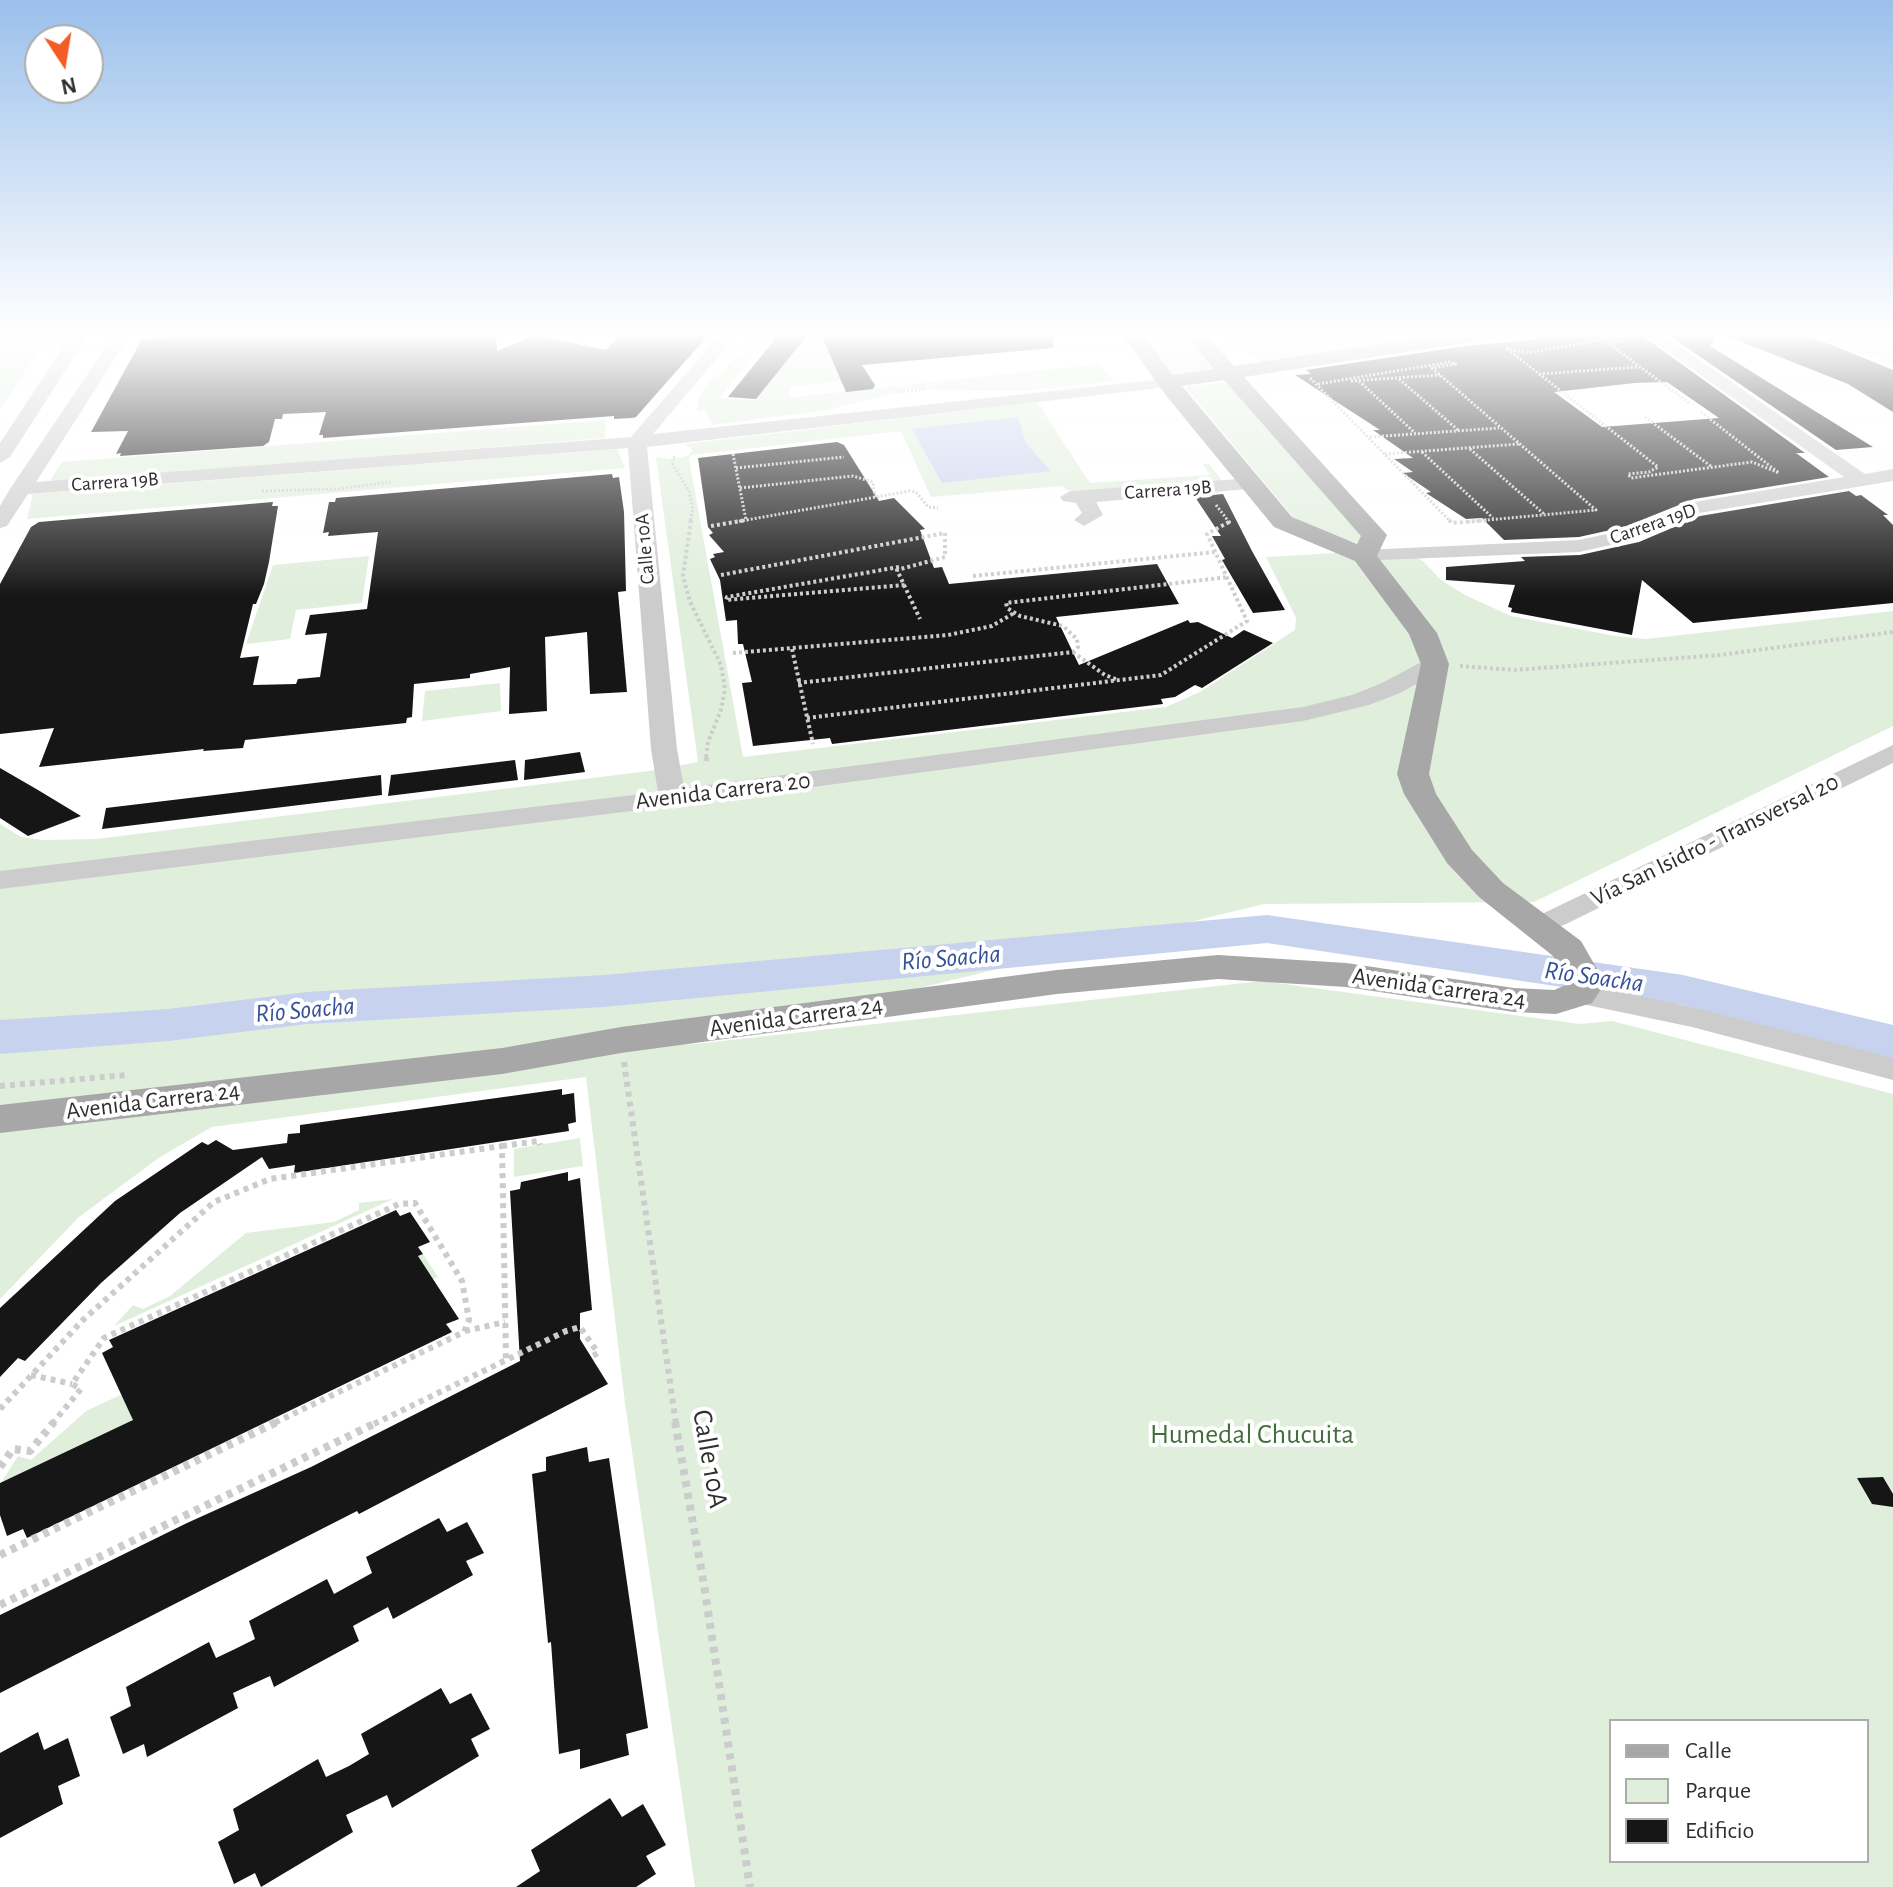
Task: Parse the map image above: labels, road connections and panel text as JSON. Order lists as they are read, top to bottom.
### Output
{
  "streets": {
    "main road": ["Avenida Carrera 24"],
    "street": [
      "Carrera 19B",
      "Carrera 19D",
      "Calle 10A",
      "Avenida Carrera 20",
      "Vía San Isidro - Transversal 20"
    ]
  },
  "crossings": [
    ["Carrera 19B", "Calle 10A"],
    ["Calle 10A", "Avenida Carrera 20"],
    ["Calle 10A", "Avenida Carrera 24"]
  ],
  "water": ["Río Soacha"],
  "parks": ["Humedal Chucuita"],
  "legend": ["Calle", "Parque", "Edificio"],
  "north": "bottom"
}
